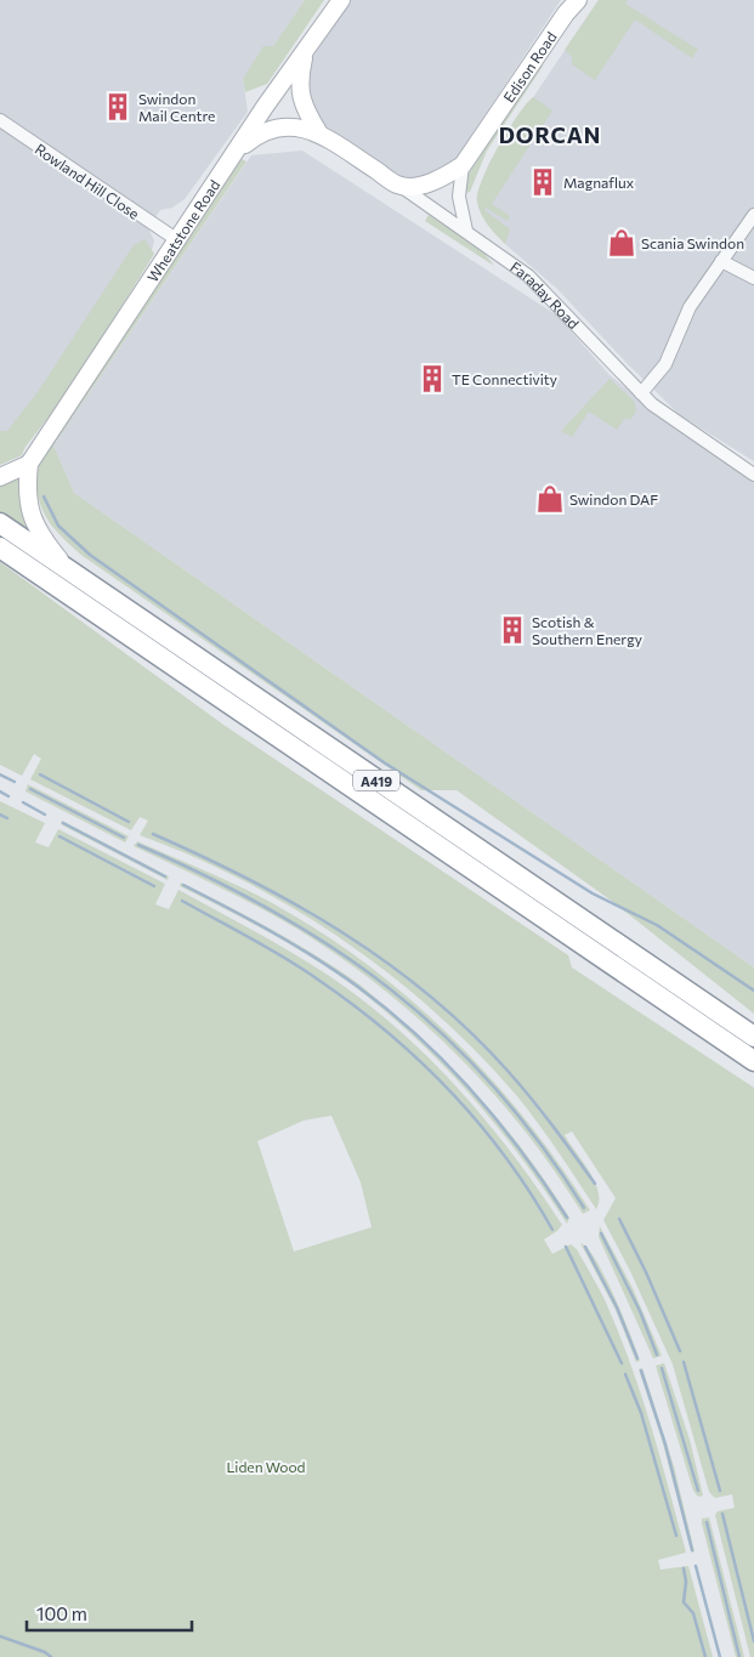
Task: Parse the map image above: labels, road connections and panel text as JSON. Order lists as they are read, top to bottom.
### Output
{
  "streets": {
    "highway": ["A419"],
    "main road": ["Edison Road", "Wheatstone Road", "Faraday Road"],
    "street": ["Rowland Hill Close"]
  },
  "crossings": [
    ["Edison Road", "Faraday Road"],
    ["Rowland Hill Close", "Wheatstone Road"],
    ["Wheatstone Road", "Faraday Road"]
  ],
  "districts": ["DORCAN"],
  "parks": ["Liden Wood"],
  "places": {
    "building": [
      "Swindon Mail Centre",
      "Magnaflux",
      "TE Connectivity",
      "Scotish & Southern Energy"
    ],
    "shop": ["Scania Swindon", "Swindon DAF"]
  },
  "scale_bar": "100 m"
}
